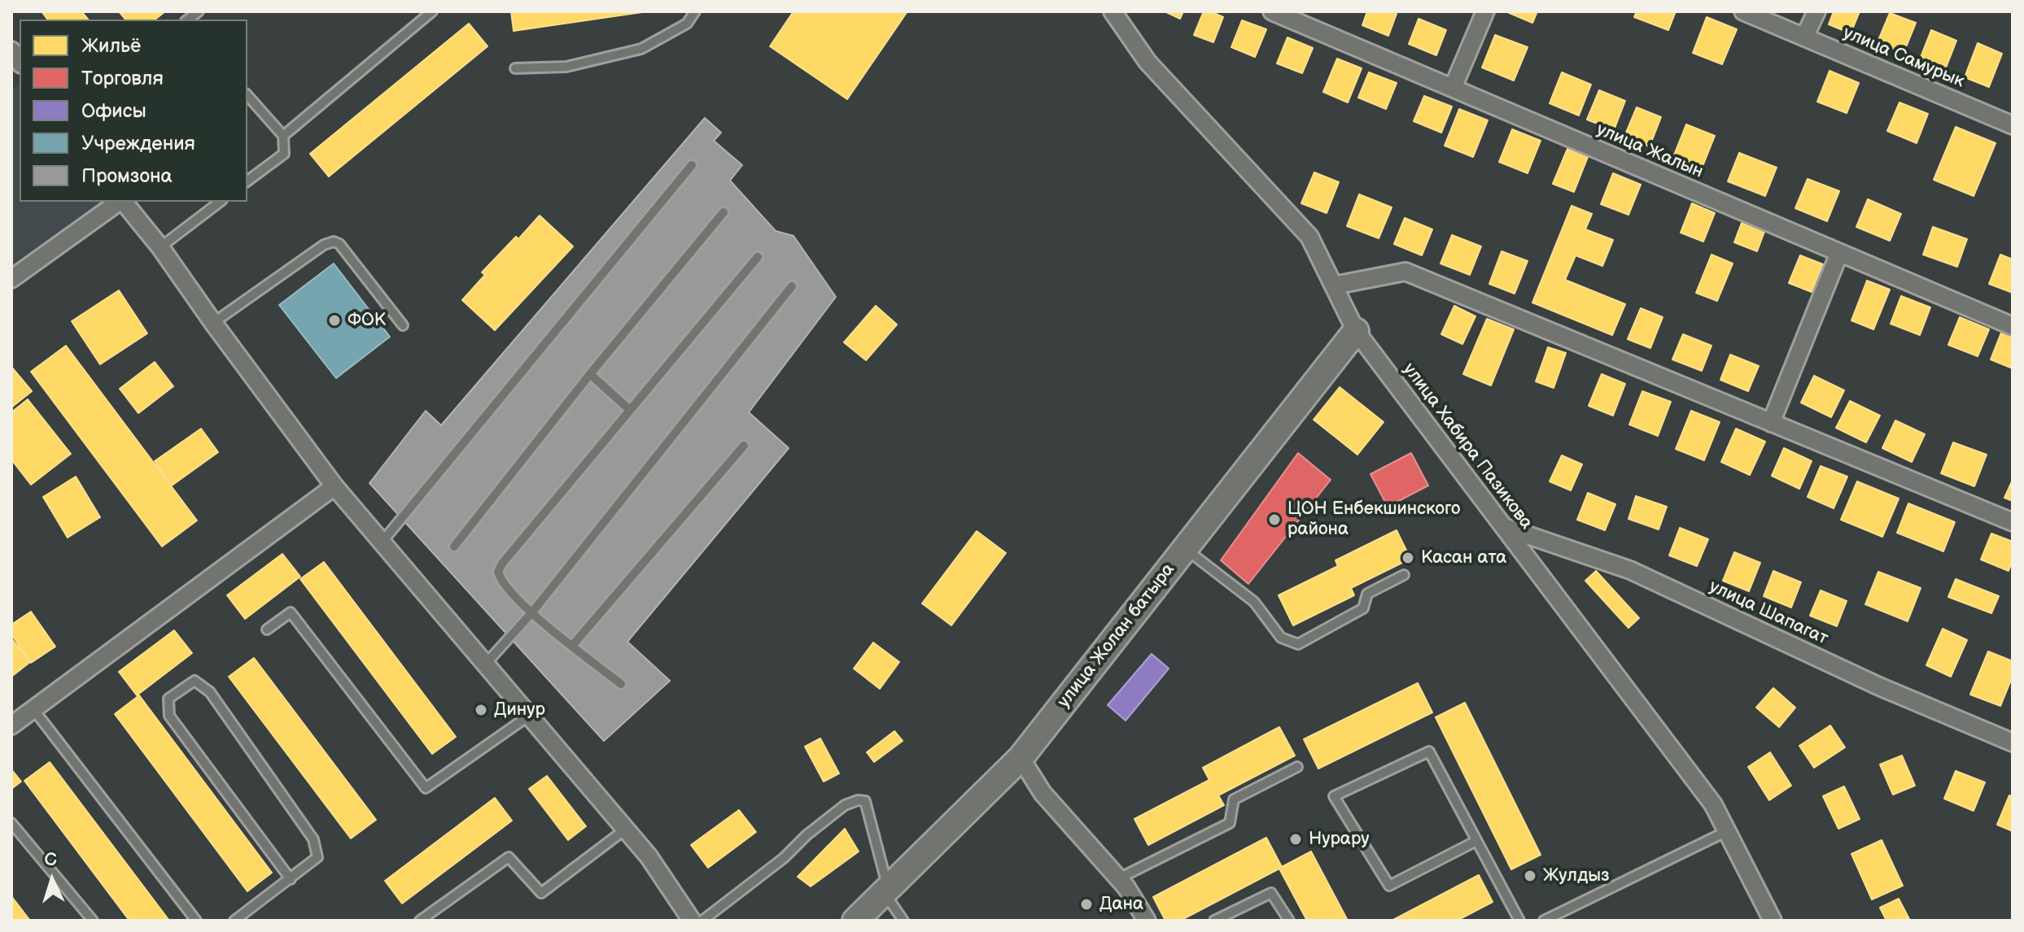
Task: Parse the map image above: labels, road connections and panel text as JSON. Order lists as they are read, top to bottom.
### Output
{
  "streets": {
    "street": [
      "улица Самурык",
      "улица Жалын",
      "улица Хабира Пазикова",
      "улица Шапагат",
      "улица Жолан батыра"
    ]
  },
  "crossings": [
    ["улица Хабира Пазикова", "улица Шапагат"],
    ["улица Хабира Пазикова", "улица Жолан батыра"]
  ],
  "places": [
    "ФОК",
    "ЦОН Енбекшинского района",
    "Касан ата",
    "Динур",
    "Нурару",
    "Жулдыз",
    "Дана"
  ],
  "legend": [
    "Жильё",
    "Торговля",
    "Офисы",
    "Учреждения",
    "Промзона"
  ],
  "north": "top"
}
